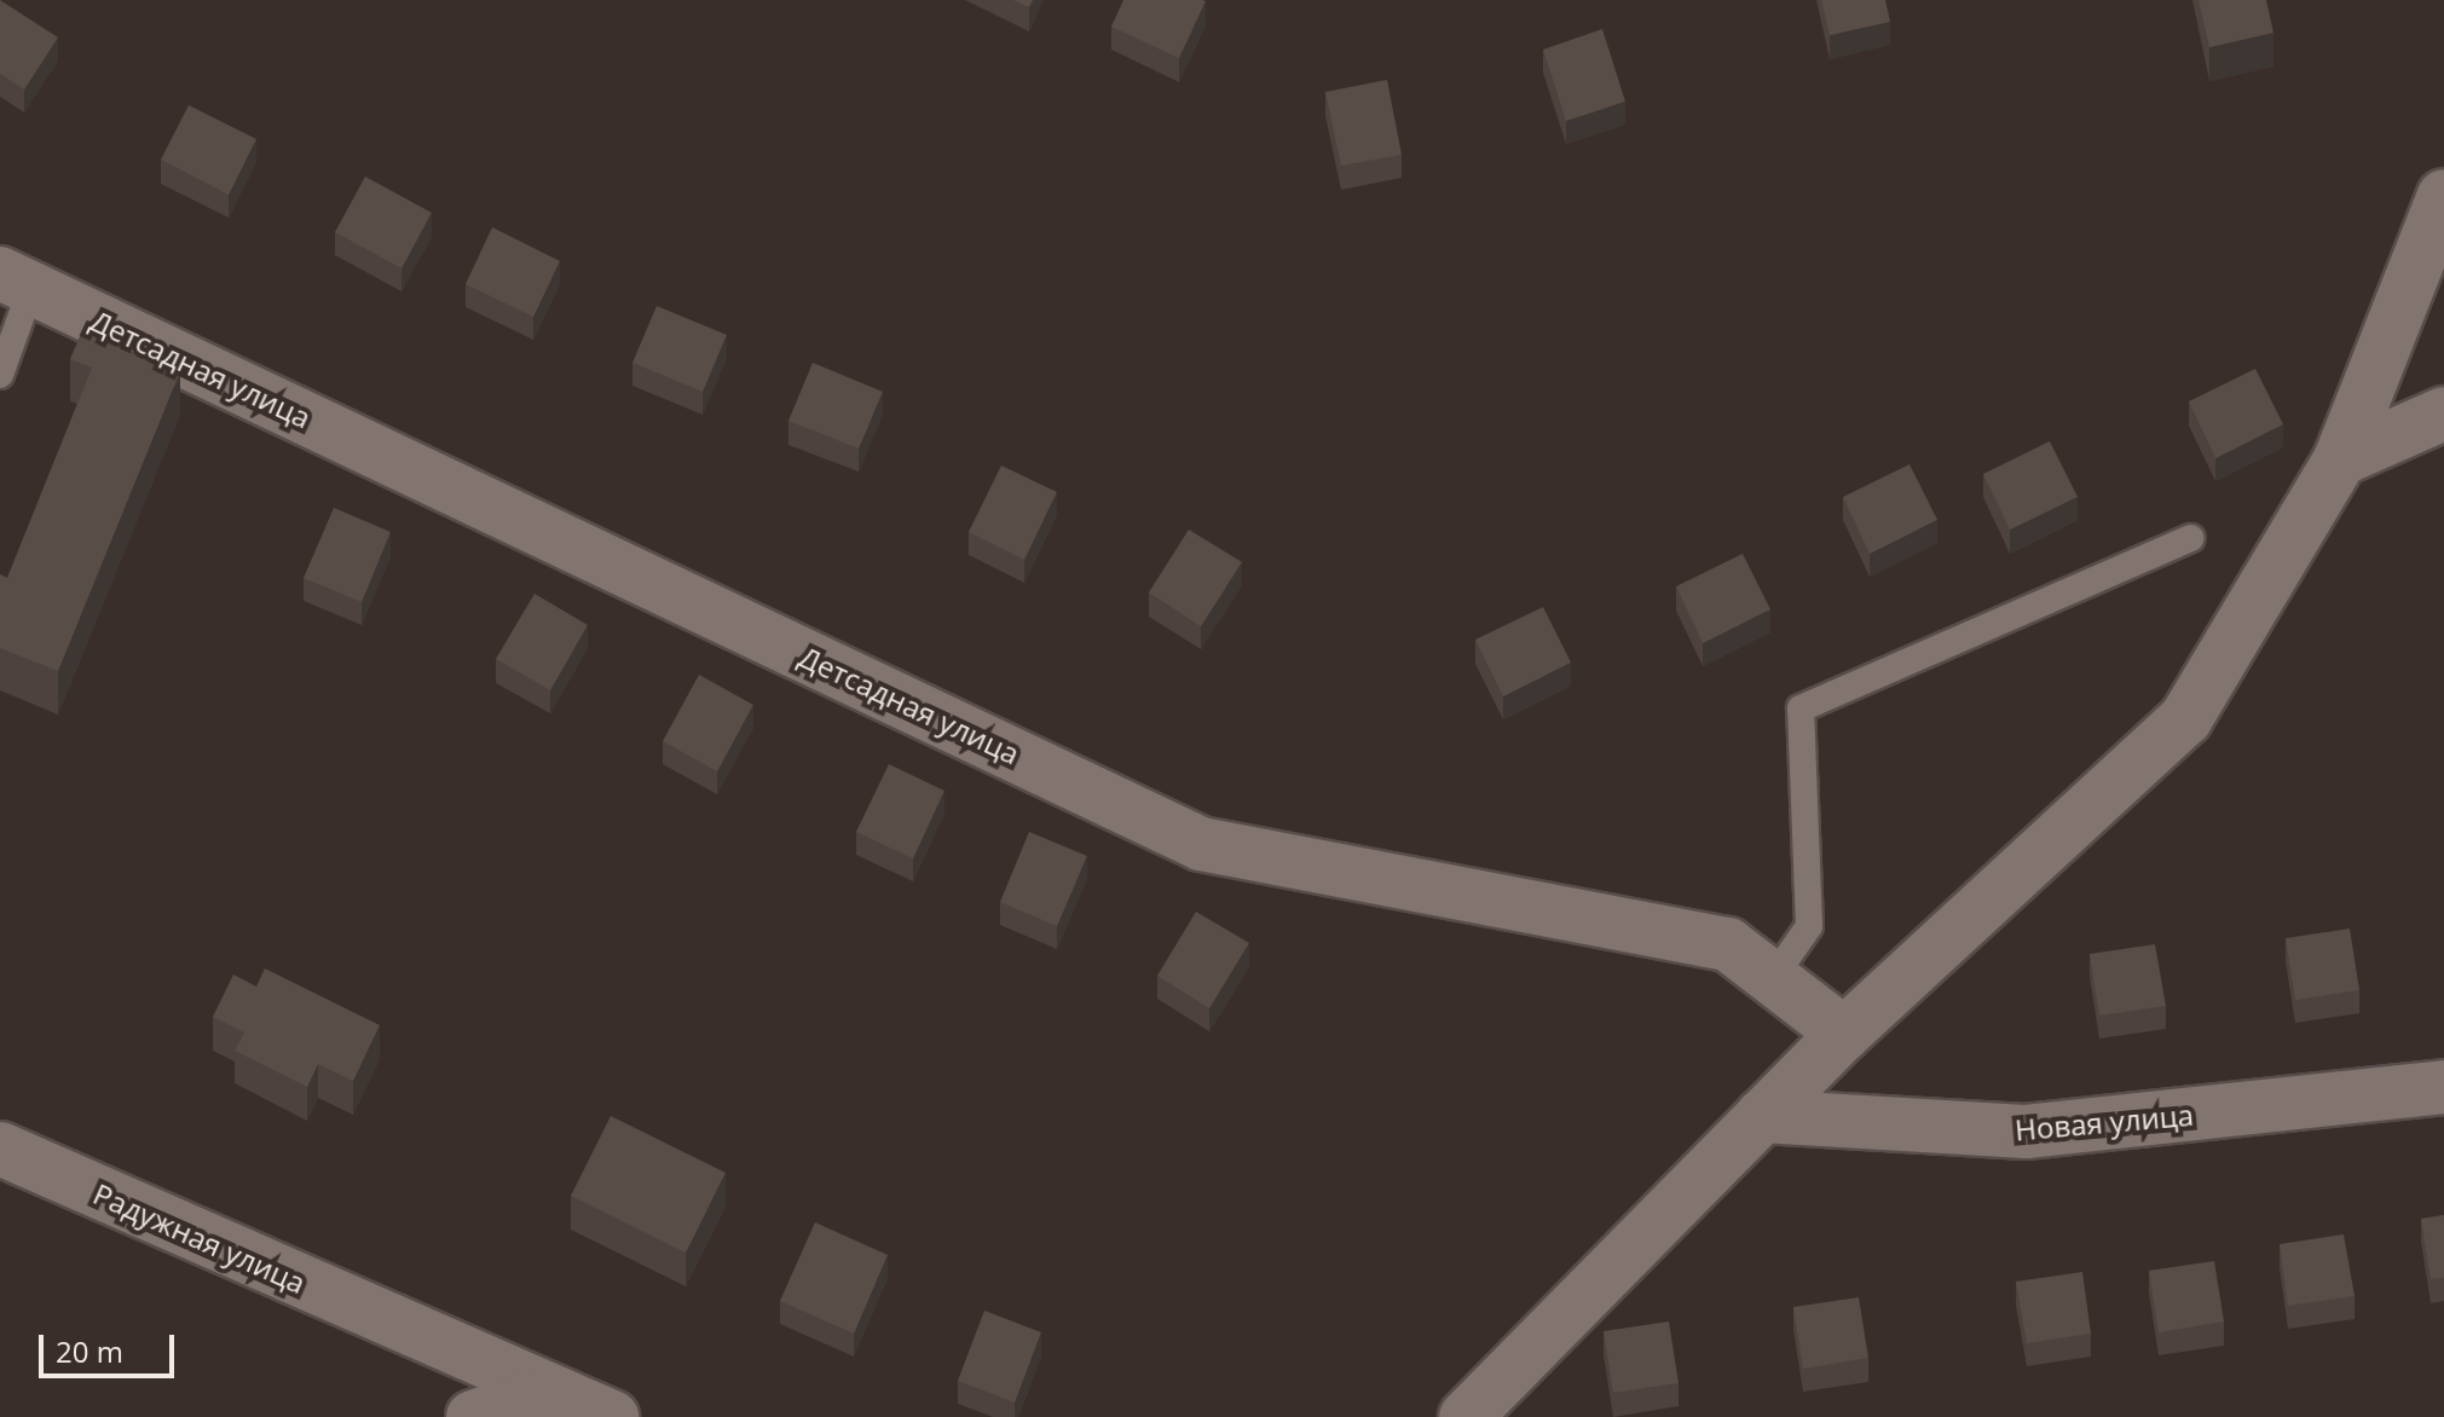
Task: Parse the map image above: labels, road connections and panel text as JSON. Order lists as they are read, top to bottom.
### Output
{
  "streets": {
    "street": ["Детсадная улица", "Новая улица", "Радужная улица"]
  },
  "scale_bar": "20 m"
}
